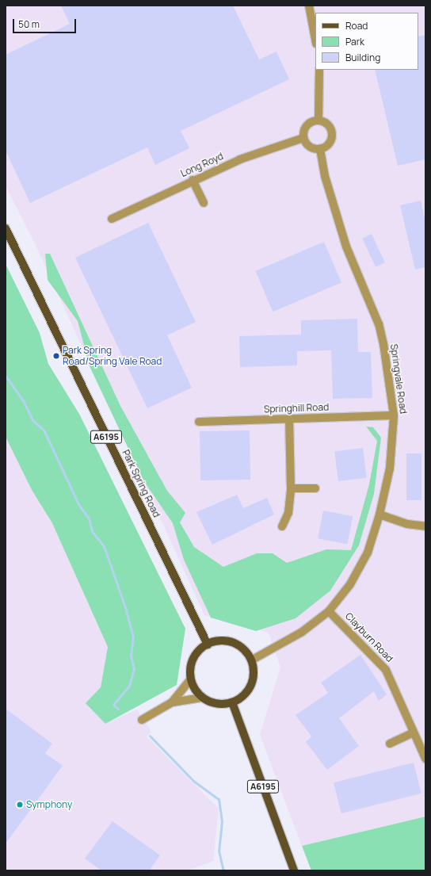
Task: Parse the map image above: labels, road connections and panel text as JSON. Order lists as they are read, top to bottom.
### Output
{
  "streets": {
    "main road": ["A6195", "Park Spring Road"],
    "street": [
      "Long Royd",
      "Springvale Road",
      "Springhill Road",
      "Clayburn Road"
    ]
  },
  "crossings": [
    ["Long Royd", "Springvale Road"],
    ["Springvale Road", "Springhill Road"],
    ["Springvale Road", "A6195"],
    ["Springvale Road", "Park Spring Road"],
    ["Springvale Road", "Clayburn Road"],
    ["A6195", "Park Spring Road"]
  ],
  "places": ["Park Spring Road/Spring Vale Road", "Symphony"],
  "legend": ["Road", "Park", "Building"],
  "scale_bar": "50 m"
}
